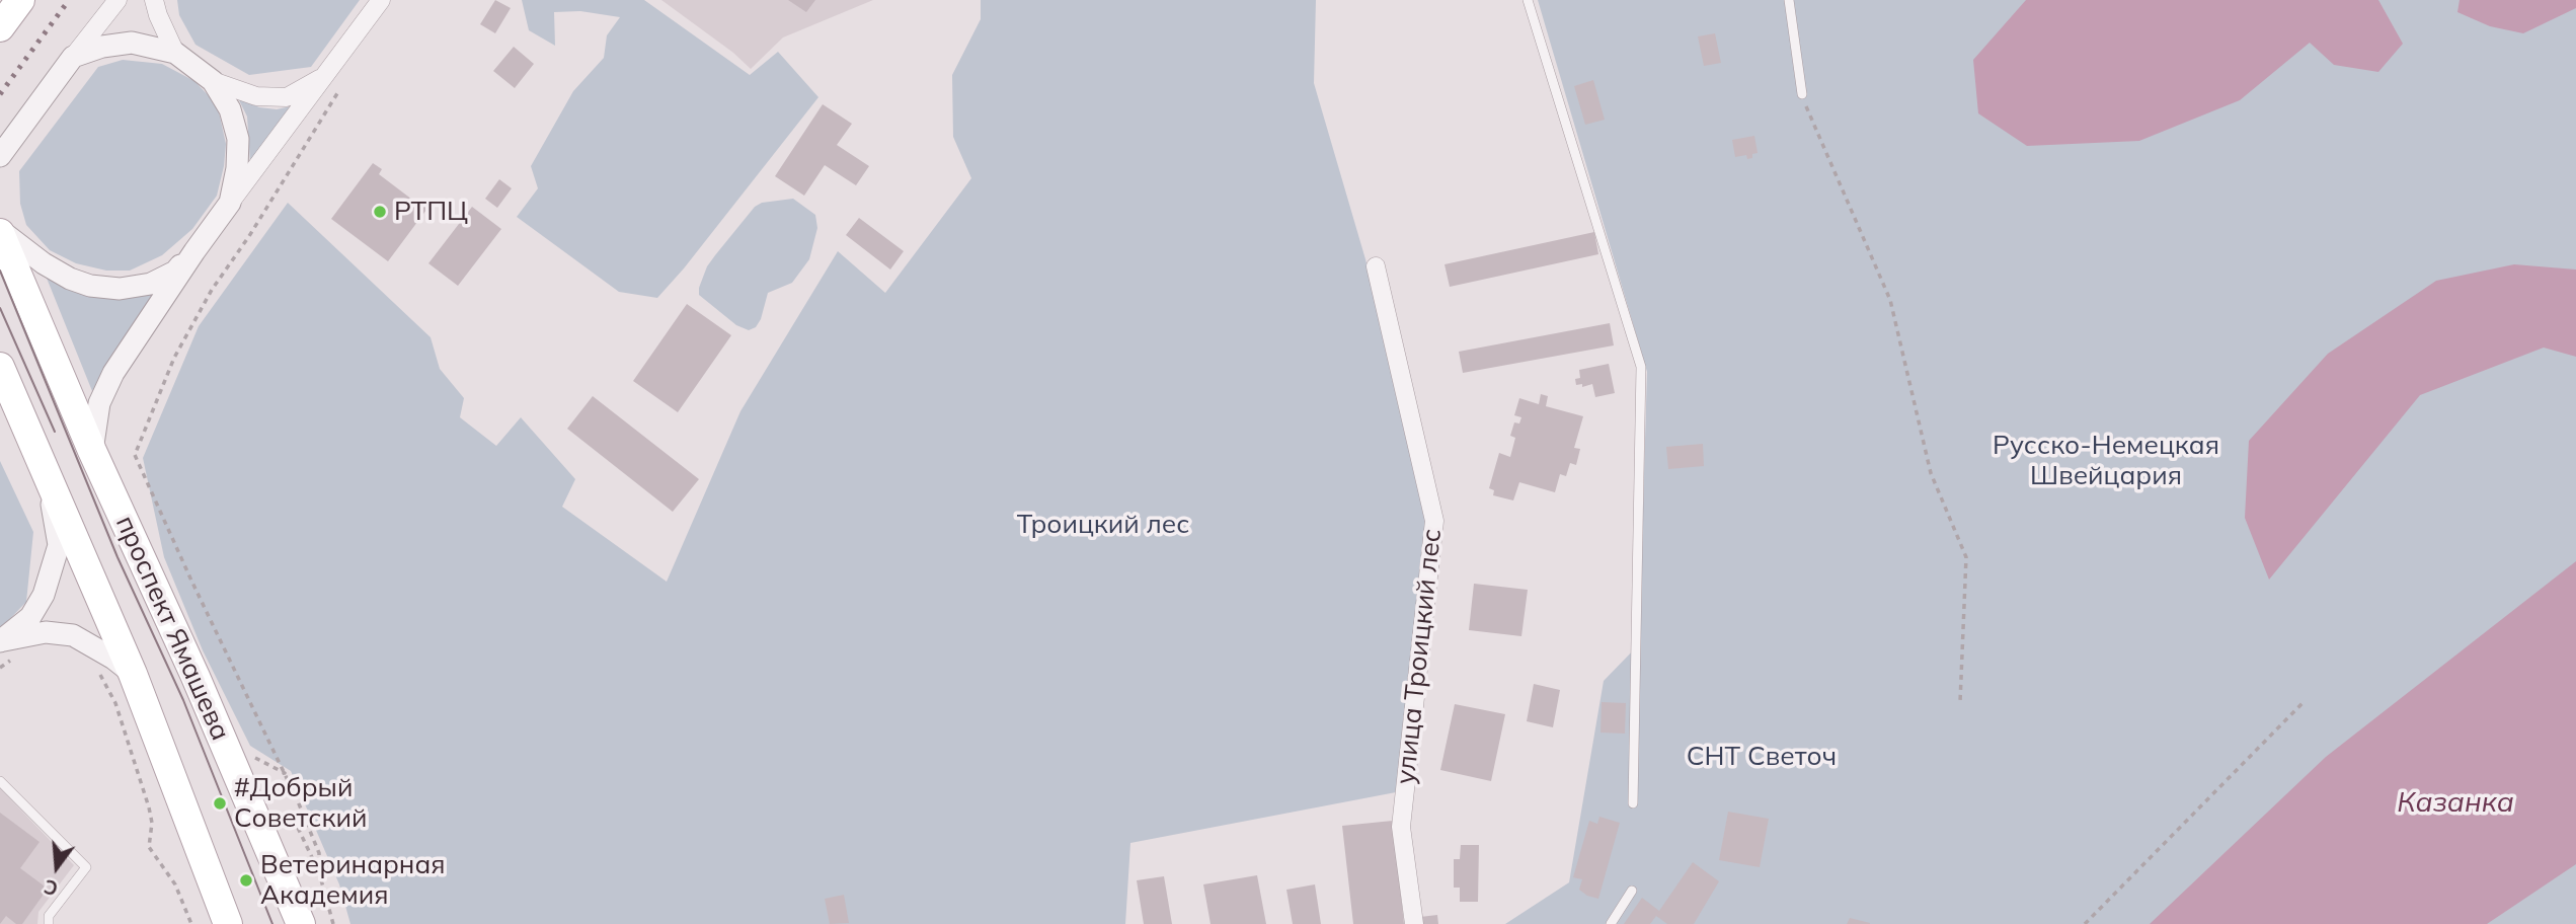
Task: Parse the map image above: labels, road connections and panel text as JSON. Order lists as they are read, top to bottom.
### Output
{
  "streets": {
    "main road": ["проспект Ямашева"],
    "street": ["улица Троицкий лес"]
  },
  "water": ["Казанка"],
  "parks": ["Русско-Немецкая Швейцария", "Троицкий лес", "СНТ Светоч"],
  "places": ["РТПЦ", "#Добрый Советский", "Ветеринарная Академия"],
  "north": "bottom"
}
